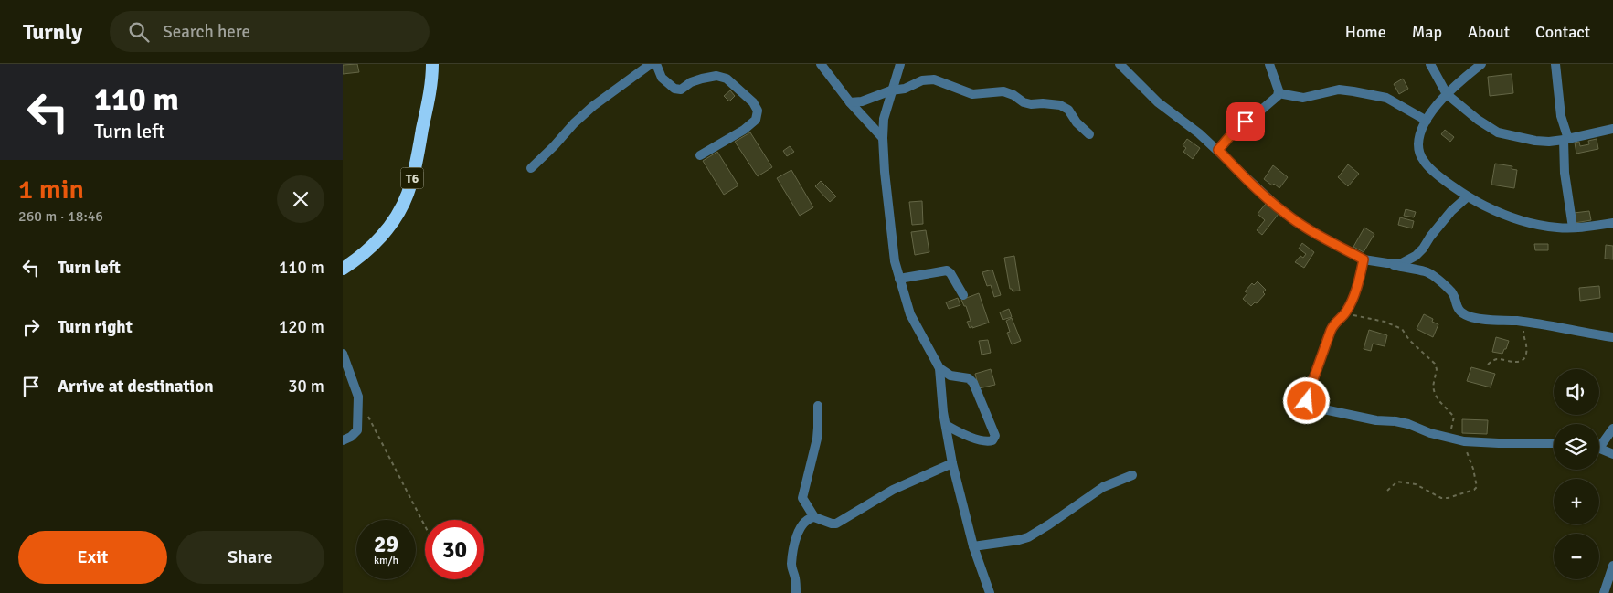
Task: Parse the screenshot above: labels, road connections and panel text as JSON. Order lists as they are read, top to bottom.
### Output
{
  "streets": {
    "highway": ["T6"]
  },
  "page": {
    "header": "Turnly",
    "search": "Search here",
    "nav": [
      "Home",
      "Map",
      "About",
      "Contact"
    ],
    "turn": ["110 m", "Turn left"],
    "heading": ["1 min", "260 m · 18:46"],
    "list": [
      {
        "name": "Turn left",
        "value": "110 m"
      },
      {
        "name": "Turn right",
        "value": "120 m"
      },
      {
        "name": "Arrive at destination",
        "value": "30 m"
      }
    ],
    "map_buttons": ["+", "−"],
    "speed": "29 km/h",
    "limit": "30",
    "buttons": ["Exit", "Share"]
  }
}
